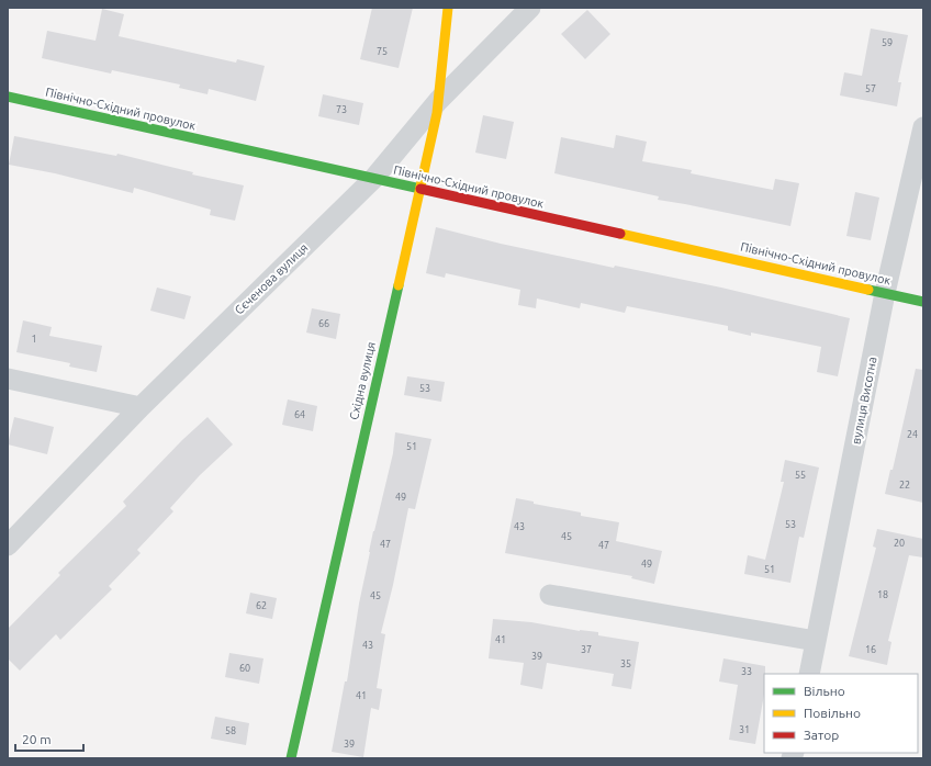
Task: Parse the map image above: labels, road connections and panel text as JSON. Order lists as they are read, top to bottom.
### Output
{
  "streets": {
    "street": [
      "Північно-Східний провулок",
      "Сєченова вулиця",
      "Східна вулиця",
      "вулиця Висотна"
    ]
  },
  "crossings": [
    ["Північно-Східний провулок", "Сєченова вулиця"],
    ["Північно-Східний провулок", "Східна вулиця"],
    ["Північно-Східний провулок", "вулиця Висотна"],
    ["Сєченова вулиця", "Східна вулиця"]
  ],
  "house_numbers": [
    "59",
    "75",
    "57",
    "73",
    "66",
    "1",
    "53",
    "64",
    "24",
    "51",
    "55",
    "22",
    "49",
    "53",
    "43",
    "45",
    "20",
    "47",
    "47",
    "49",
    "51",
    "18",
    "45",
    "62",
    "41",
    "43",
    "37",
    "16",
    "39",
    "35",
    "60",
    "33",
    "41",
    "31",
    "58",
    "39"
  ],
  "legend": ["Вільно", "Повільно", "Затор"],
  "scale_bar": "20 m"
}
